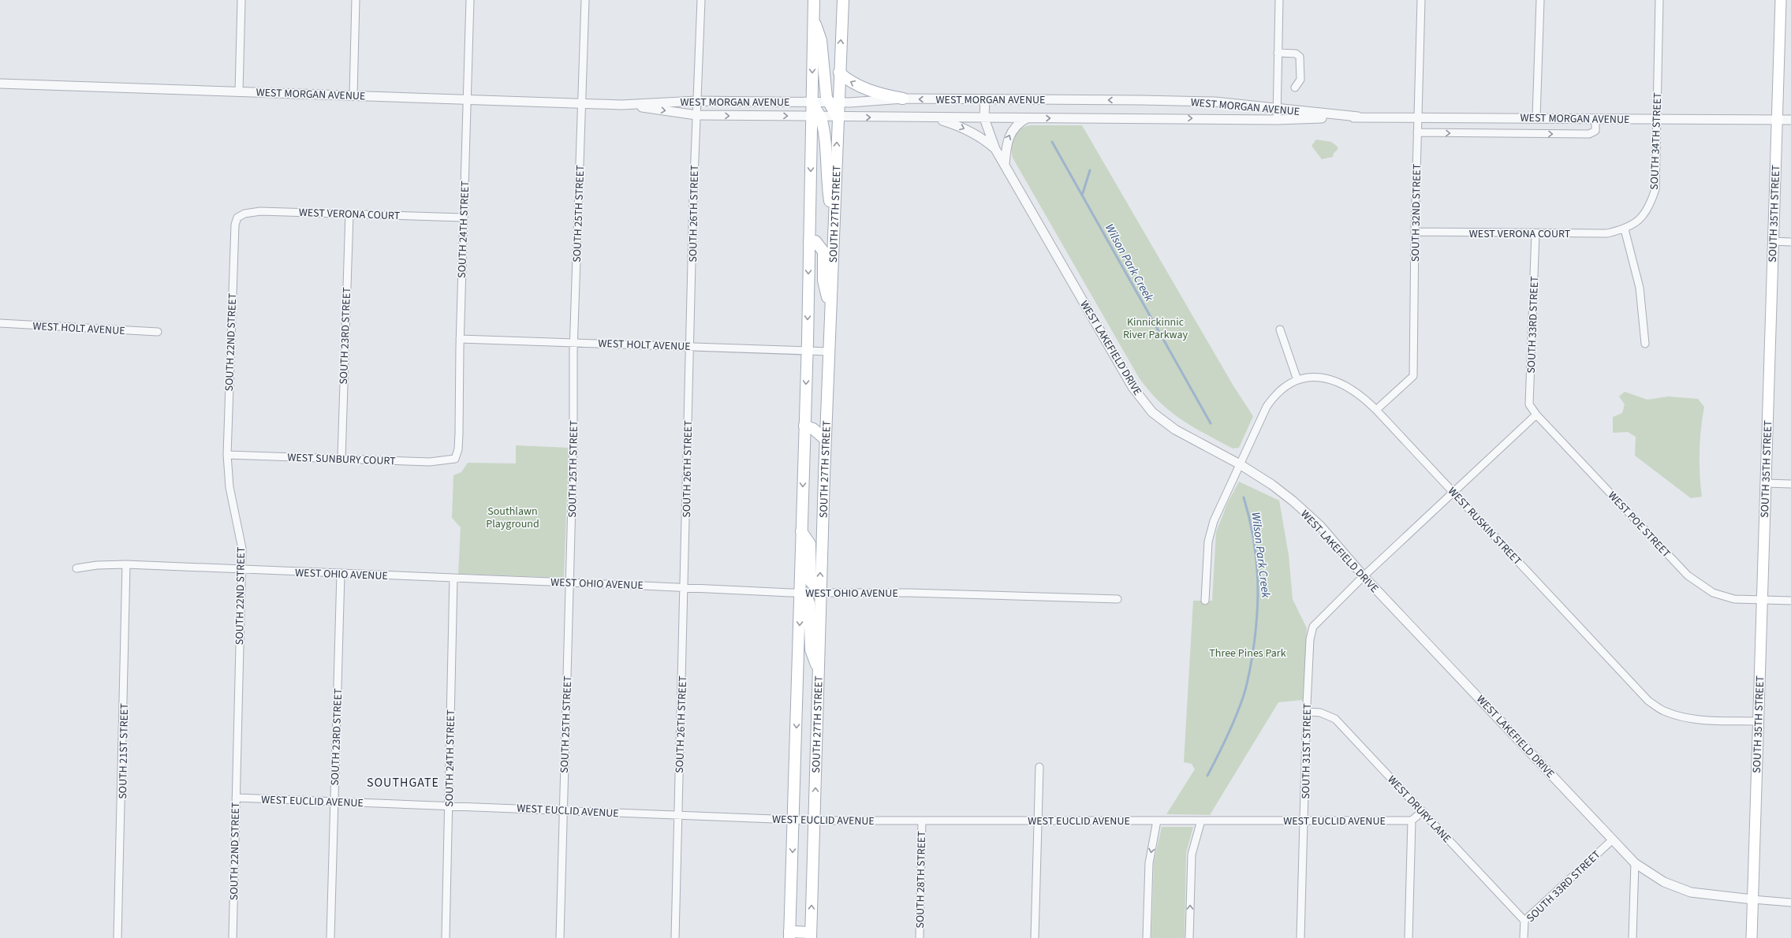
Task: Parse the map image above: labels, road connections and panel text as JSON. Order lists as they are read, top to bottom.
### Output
{
  "streets": {
    "main road": ["SOUTH 27TH STREET", "SOUTH 35TH STREET"],
    "street": [
      "WEST MORGAN AVENUE",
      "SOUTH 34TH STREET",
      "SOUTH 32ND STREET",
      "WEST VERONA COURT",
      "SOUTH 25TH STREET",
      "SOUTH 26TH STREET",
      "SOUTH 24TH STREET",
      "SOUTH 33RD STREET",
      "WEST HOLT AVENUE",
      "SOUTH 23RD STREET",
      "SOUTH 22ND STREET",
      "WEST LAKEFIELD DRIVE",
      "WEST SUNBURY COURT",
      "WEST POE STREET",
      "WEST RUSKIN STREET",
      "WEST OHIO AVENUE",
      "SOUTH 21ST STREET",
      "SOUTH 31ST STREET",
      "WEST EUCLID AVENUE",
      "WEST DRURY LANE",
      "SOUTH 28TH STREET"
    ]
  },
  "crossings": [
    ["WEST MORGAN AVENUE", "SOUTH 34TH STREET"],
    ["WEST MORGAN AVENUE", "SOUTH 32ND STREET"],
    ["WEST MORGAN AVENUE", "SOUTH 25TH STREET"],
    ["WEST MORGAN AVENUE", "SOUTH 26TH STREET"],
    ["WEST MORGAN AVENUE", "SOUTH 27TH STREET"],
    ["WEST MORGAN AVENUE", "SOUTH 35TH STREET"],
    ["WEST MORGAN AVENUE", "SOUTH 24TH STREET"],
    ["WEST MORGAN AVENUE", "WEST LAKEFIELD DRIVE"],
    ["SOUTH 34TH STREET", "WEST VERONA COURT"],
    ["SOUTH 32ND STREET", "WEST VERONA COURT"],
    ["SOUTH 32ND STREET", "WEST RUSKIN STREET"],
    ["WEST VERONA COURT", "SOUTH 24TH STREET"],
    ["WEST VERONA COURT", "SOUTH 33RD STREET"],
    ["WEST VERONA COURT", "SOUTH 23RD STREET"],
    ["WEST VERONA COURT", "SOUTH 22ND STREET"],
    ["SOUTH 25TH STREET", "WEST HOLT AVENUE"],
    ["SOUTH 25TH STREET", "WEST OHIO AVENUE"],
    ["SOUTH 25TH STREET", "WEST EUCLID AVENUE"],
    ["SOUTH 26TH STREET", "WEST HOLT AVENUE"],
    ["SOUTH 26TH STREET", "WEST OHIO AVENUE"],
    ["SOUTH 26TH STREET", "WEST EUCLID AVENUE"],
    ["SOUTH 27TH STREET", "WEST HOLT AVENUE"],
    ["SOUTH 27TH STREET", "WEST OHIO AVENUE"],
    ["SOUTH 27TH STREET", "WEST EUCLID AVENUE"],
    ["SOUTH 35TH STREET", "WEST LAKEFIELD DRIVE"],
    ["SOUTH 35TH STREET", "WEST POE STREET"],
    ["SOUTH 35TH STREET", "WEST RUSKIN STREET"],
    ["SOUTH 24TH STREET", "WEST HOLT AVENUE"],
    ["SOUTH 24TH STREET", "WEST SUNBURY COURT"],
    ["SOUTH 24TH STREET", "WEST OHIO AVENUE"],
    ["SOUTH 24TH STREET", "WEST EUCLID AVENUE"],
    ["SOUTH 33RD STREET", "WEST LAKEFIELD DRIVE"],
    ["SOUTH 33RD STREET", "WEST POE STREET"],
    ["SOUTH 33RD STREET", "SOUTH 31ST STREET"],
    ["SOUTH 33RD STREET", "WEST DRURY LANE"],
    ["SOUTH 23RD STREET", "WEST SUNBURY COURT"],
    ["SOUTH 23RD STREET", "WEST OHIO AVENUE"],
    ["SOUTH 23RD STREET", "WEST EUCLID AVENUE"],
    ["SOUTH 22ND STREET", "WEST SUNBURY COURT"],
    ["SOUTH 22ND STREET", "WEST OHIO AVENUE"],
    ["SOUTH 22ND STREET", "WEST EUCLID AVENUE"],
    ["WEST LAKEFIELD DRIVE", "WEST RUSKIN STREET"],
    ["WEST LAKEFIELD DRIVE", "SOUTH 31ST STREET"],
    ["WEST POE STREET", "SOUTH 31ST STREET"],
    ["WEST RUSKIN STREET", "SOUTH 31ST STREET"],
    ["WEST OHIO AVENUE", "SOUTH 21ST STREET"],
    ["SOUTH 31ST STREET", "WEST EUCLID AVENUE"],
    ["SOUTH 31ST STREET", "WEST DRURY LANE"],
    ["WEST EUCLID AVENUE", "SOUTH 28TH STREET"]
  ],
  "districts": ["SOUTHGATE"],
  "water": ["Wilson Park Creek"],
  "parks": ["Kinnickinnic River Parkway", "Southlawn Playground", "Three Pines Park"]
}
